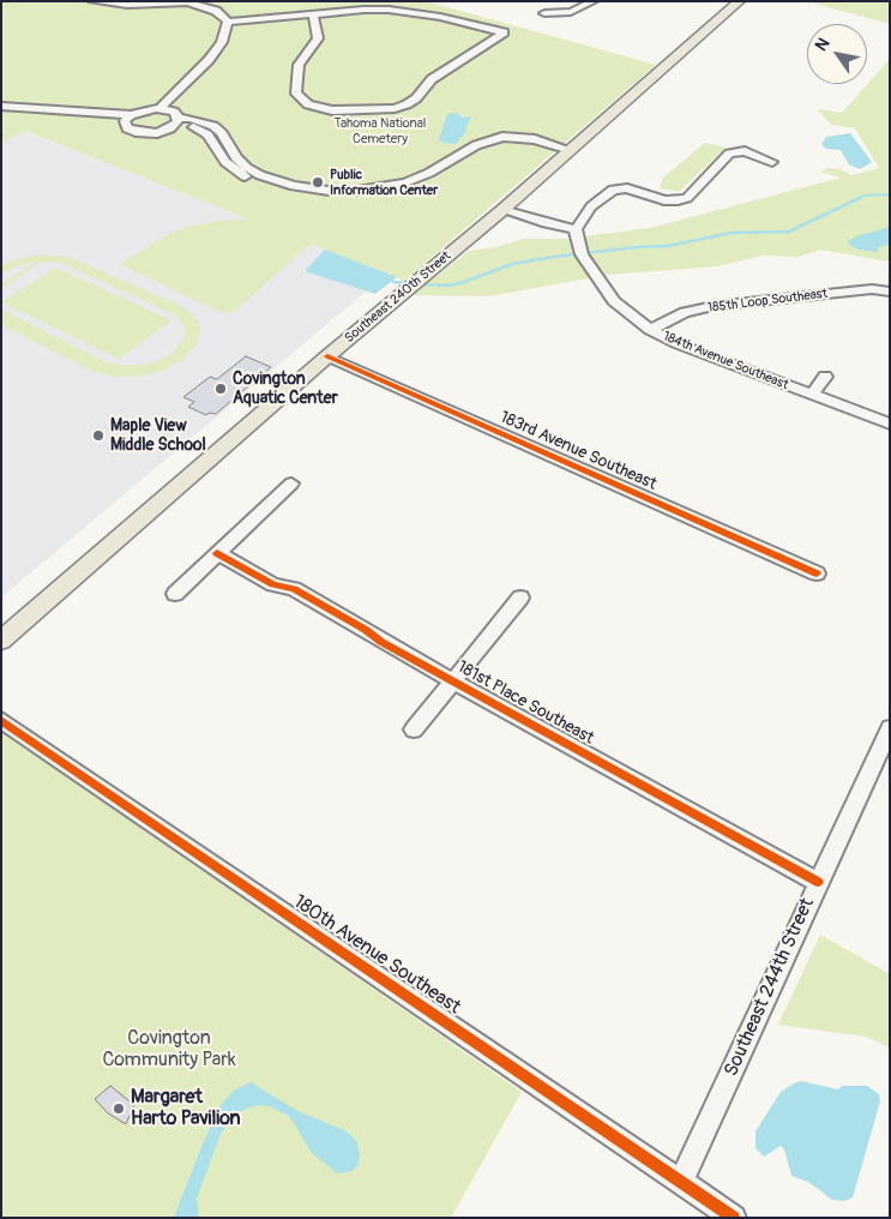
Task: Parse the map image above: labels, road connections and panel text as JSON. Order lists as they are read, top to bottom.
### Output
{
  "streets": {
    "main road": ["Southeast 240th Street"],
    "street": [
      "185th Loop Southeast",
      "184th Avenue Southeast",
      "183rd Avenue Southeast",
      "181st Place Southeast",
      "180th Avenue Southeast",
      "Southeast 244th Street"
    ]
  },
  "crossings": [
    ["Southeast 240th Street", "183rd Avenue Southeast"],
    ["185th Loop Southeast", "184th Avenue Southeast"],
    ["181st Place Southeast", "Southeast 244th Street"],
    ["180th Avenue Southeast", "Southeast 244th Street"]
  ],
  "parks": ["Tahoma National Cemetery", "Covington Community Park"],
  "places": [
    "Public Information Center",
    "Covington Aquatic Center",
    "Maple View Middle School",
    "Margaret Harto Pavilion"
  ],
  "north": "top left"
}
